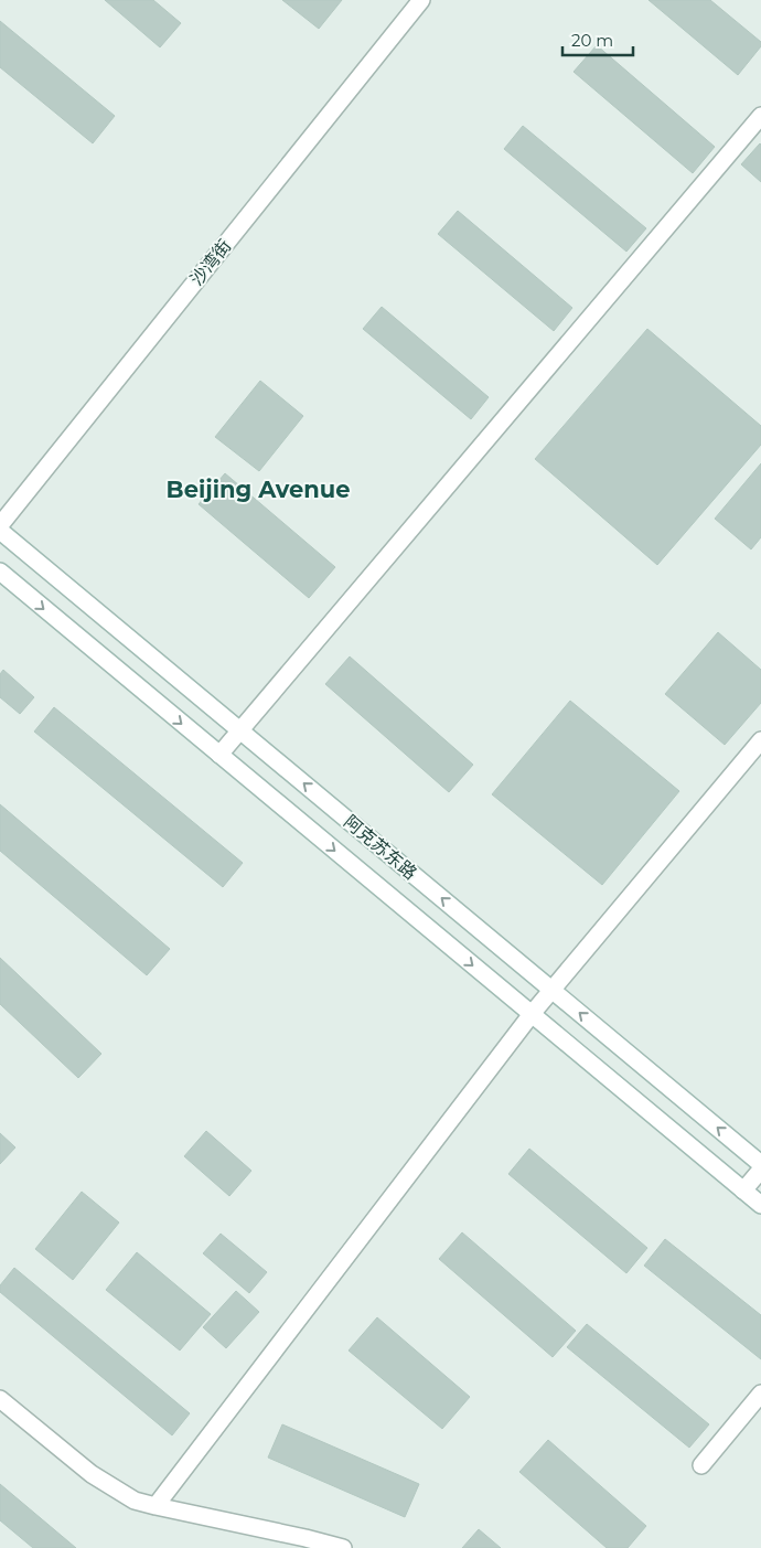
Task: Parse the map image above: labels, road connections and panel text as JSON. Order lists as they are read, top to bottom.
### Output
{
  "streets": {
    "street": ["沙湾街", "阿克苏东路"]
  },
  "districts": ["Beijing Avenue"],
  "scale_bar": "20 m"
}
